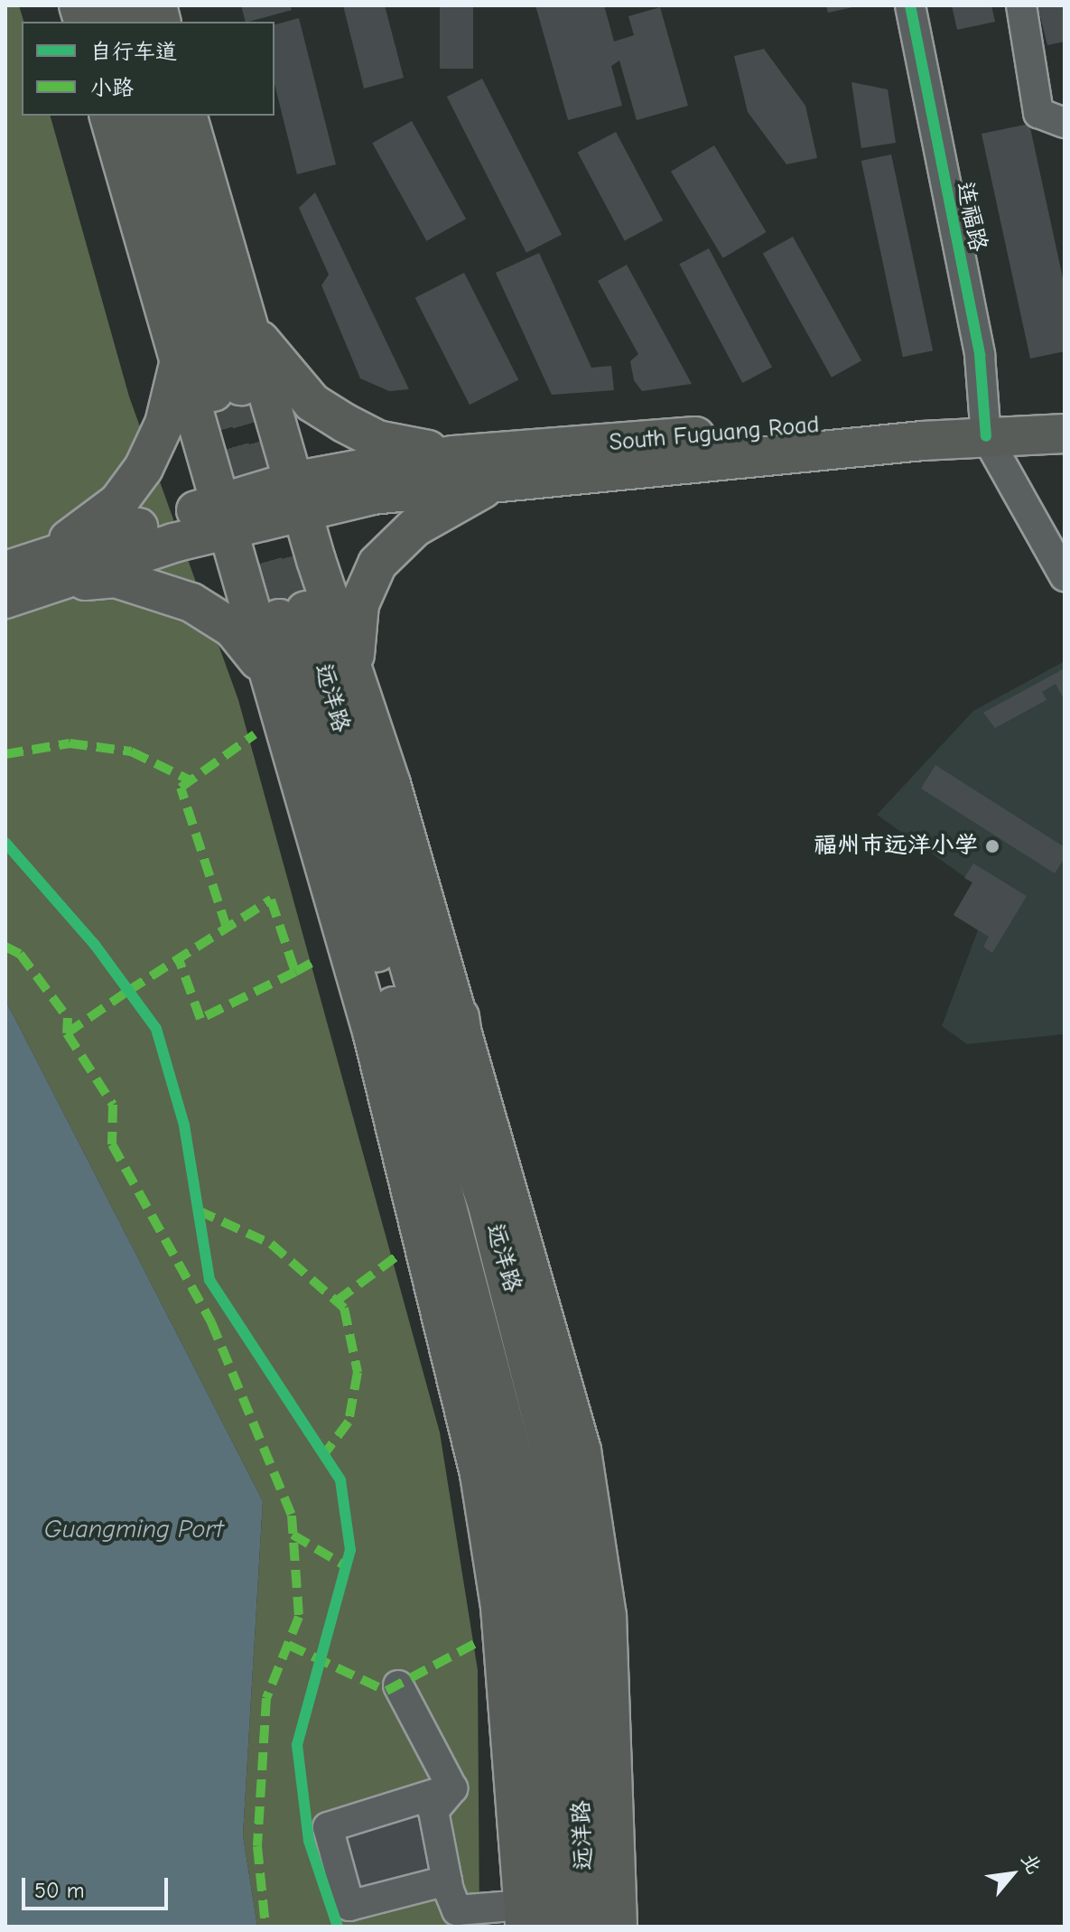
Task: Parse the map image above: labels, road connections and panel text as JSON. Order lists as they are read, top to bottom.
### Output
{
  "streets": {
    "highway": ["远洋路"],
    "main road": ["South Fuguang Road"],
    "street": ["连福路"]
  },
  "crossings": [
    ["连福路", "South Fuguang Road"]
  ],
  "water": ["Guangming Port"],
  "places": ["福州市远洋小学"],
  "legend": ["自行车道", "小路"],
  "scale_bar": "50 m",
  "north": "top right"
}
